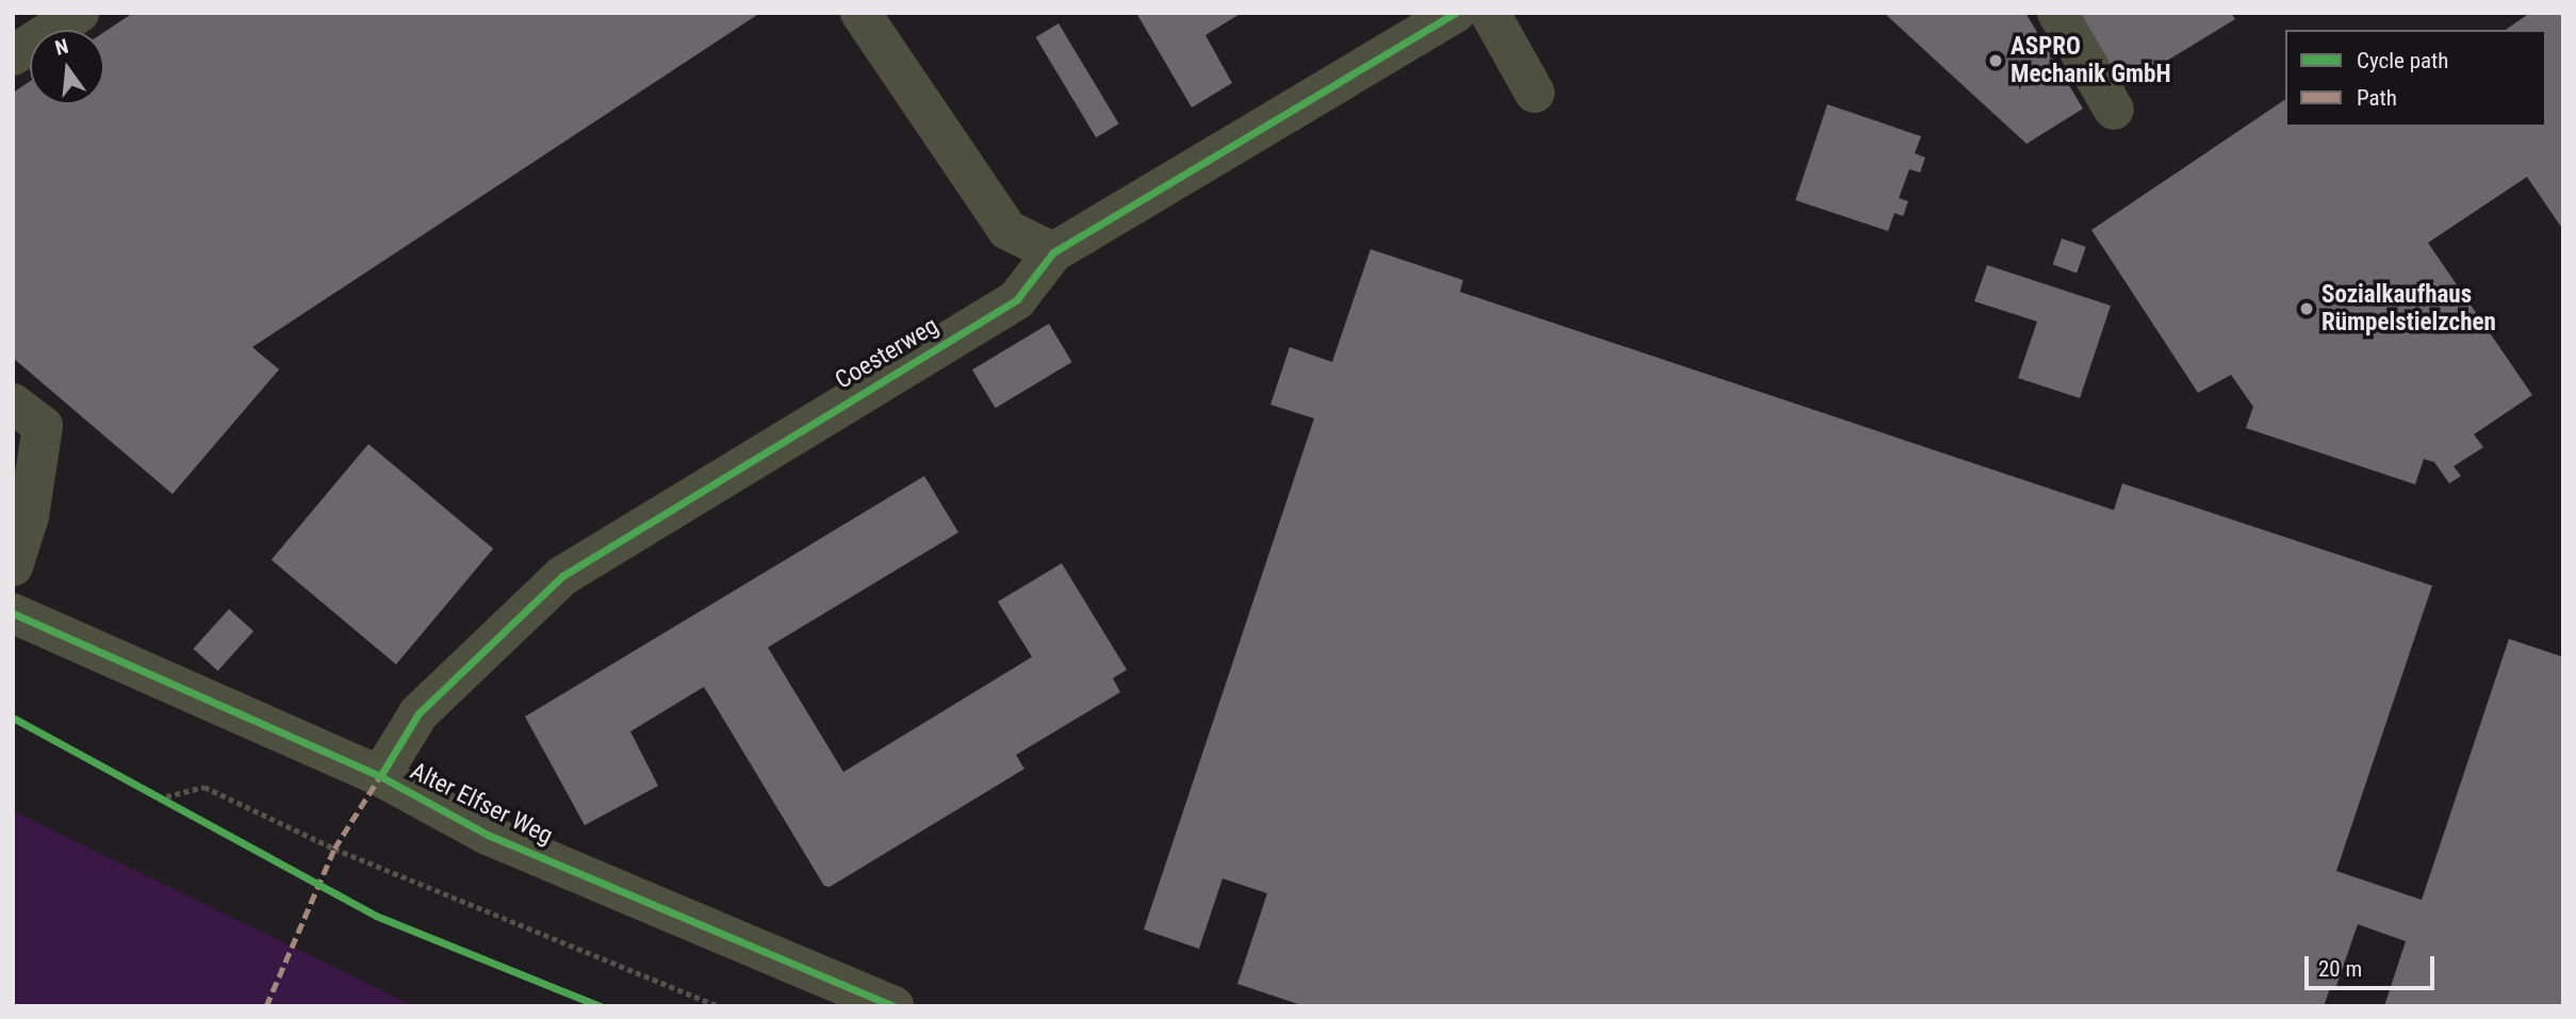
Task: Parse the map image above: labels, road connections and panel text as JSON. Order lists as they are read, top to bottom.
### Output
{
  "streets": {
    "street": ["Coesterweg", "Alter Elfser Weg"]
  },
  "crossings": [
    ["Coesterweg", "Alter Elfser Weg"]
  ],
  "places": ["ASPRO Mechanik GmbH", "Sozialkaufhaus Rümpelstielzchen"],
  "legend": ["Cycle path", "Path"],
  "scale_bar": "20 m",
  "north": "top"
}
